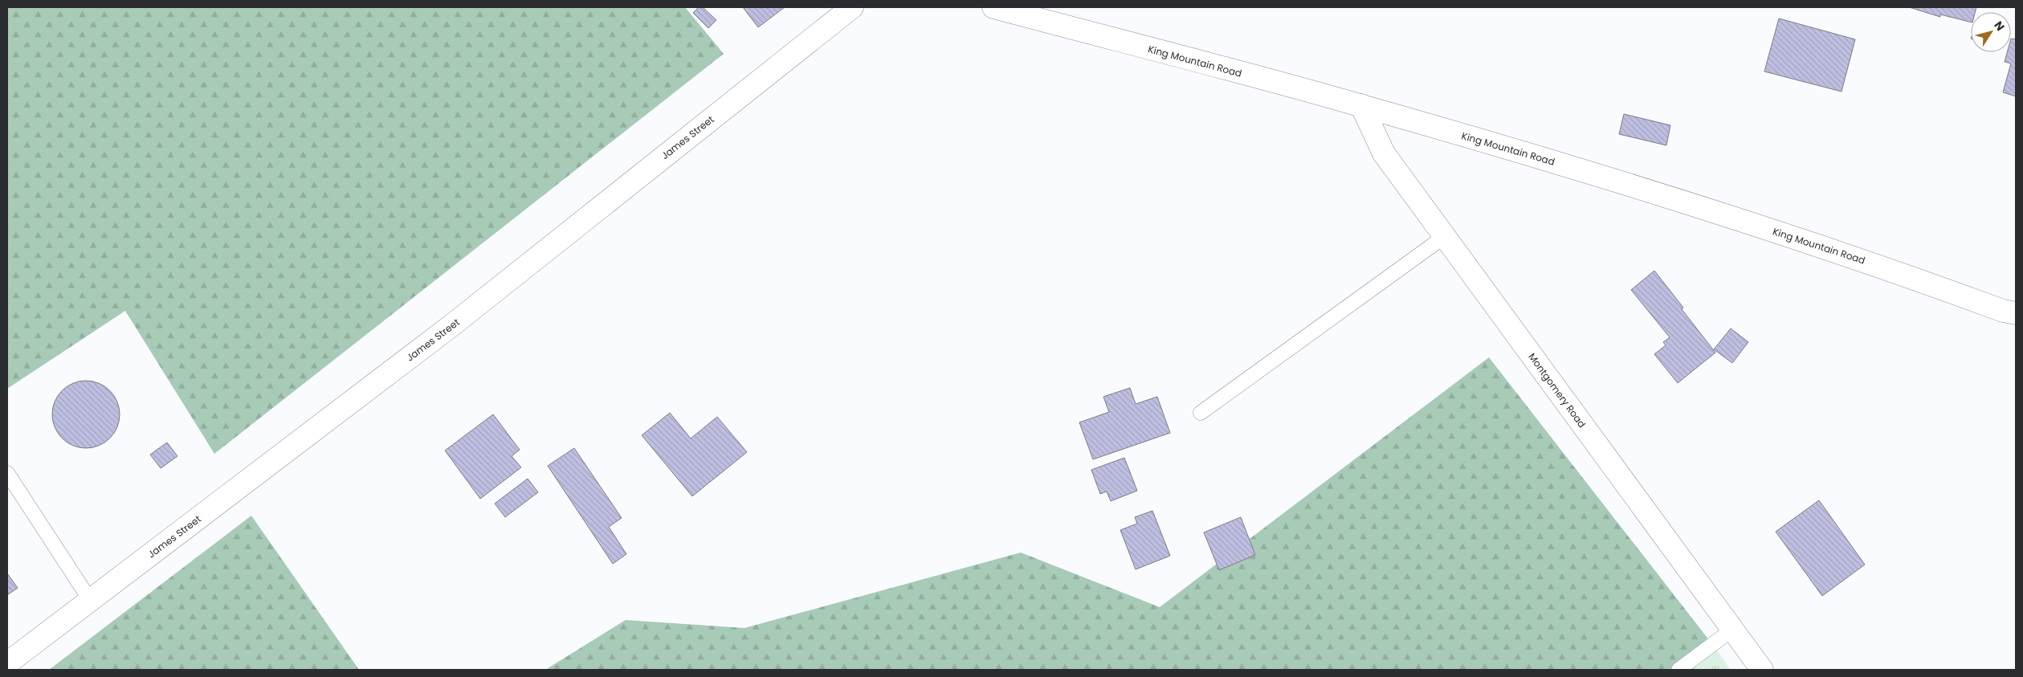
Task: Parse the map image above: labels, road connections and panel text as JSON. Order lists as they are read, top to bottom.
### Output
{
  "streets": {
    "street": ["King Mountain Road", "James Street", "Montgomery Road"]
  },
  "crossings": [
    ["King Mountain Road", "Montgomery Road"]
  ],
  "north": "top right"
}
